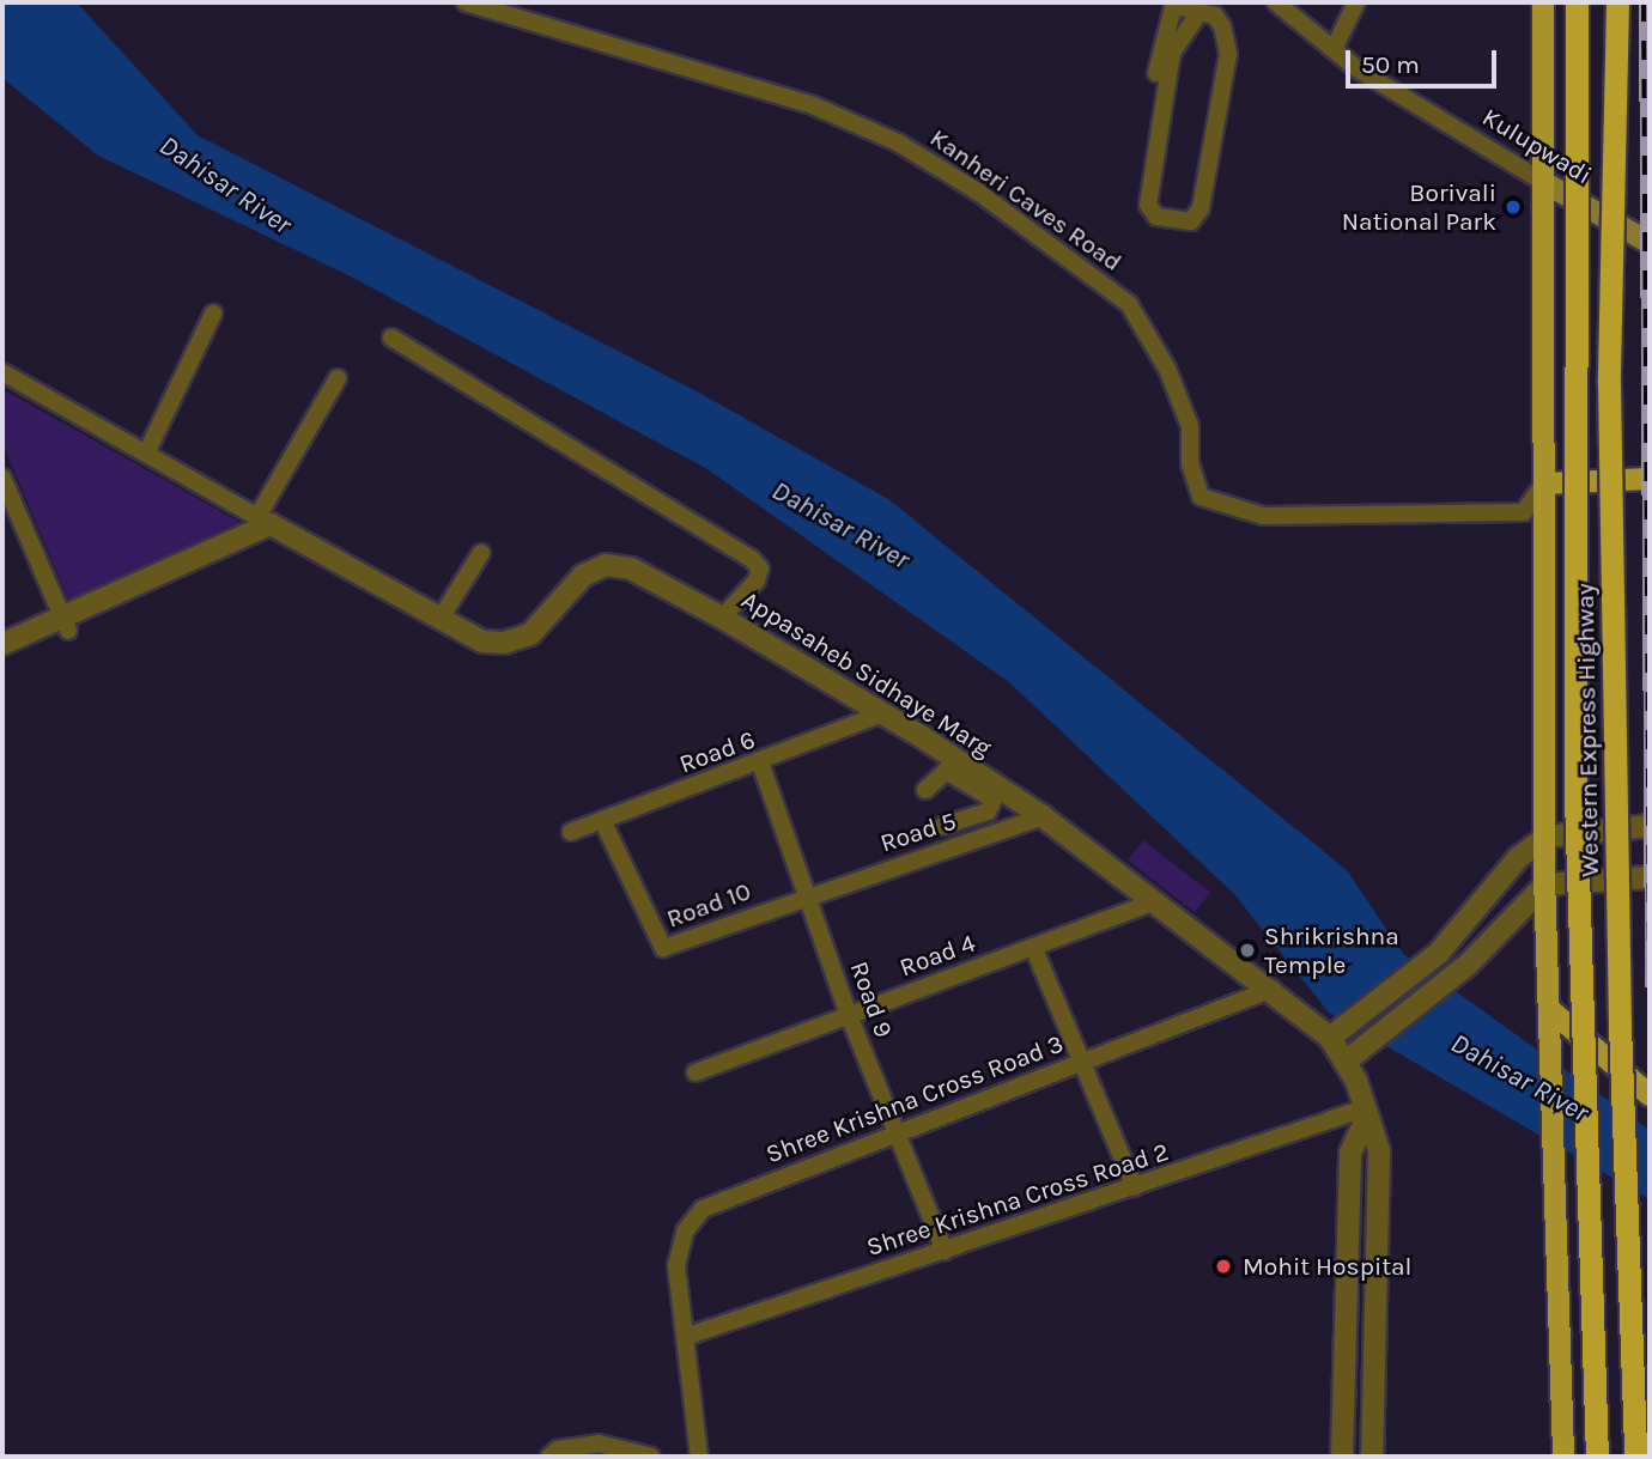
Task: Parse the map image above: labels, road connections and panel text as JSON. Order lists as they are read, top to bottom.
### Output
{
  "streets": {
    "highway": ["Western Express Highway"],
    "main road": ["Kulupwadi"],
    "street": [
      "Kanheri Caves Road",
      "Appasaheb Sidhaye Marg",
      "Road 6",
      "Road 5",
      "Road 10",
      "Road 4",
      "Road 9",
      "Shree Krishna Cross Road 3",
      "Shree Krishna Cross Road 2"
    ]
  },
  "crossings": [
    ["Appasaheb Sidhaye Marg", "Road 6"],
    ["Appasaheb Sidhaye Marg", "Road 5"],
    ["Appasaheb Sidhaye Marg", "Road 4"],
    ["Appasaheb Sidhaye Marg", "Shree Krishna Cross Road 3"],
    ["Appasaheb Sidhaye Marg", "Shree Krishna Cross Road 2"],
    ["Road 6", "Road 10"],
    ["Road 6", "Road 9"],
    ["Road 5", "Road 10"],
    ["Road 5", "Road 9"],
    ["Road 10", "Road 9"],
    ["Road 4", "Road 9"],
    ["Road 9", "Shree Krishna Cross Road 3"],
    ["Road 9", "Shree Krishna Cross Road 2"],
    ["Shree Krishna Cross Road 3", "Shree Krishna Cross Road 2"]
  ],
  "water": ["Dahisar River"],
  "places": ["Borivali National Park", "Shrikrishna Temple", "Mohit Hospital"],
  "scale_bar": "50 m"
}
